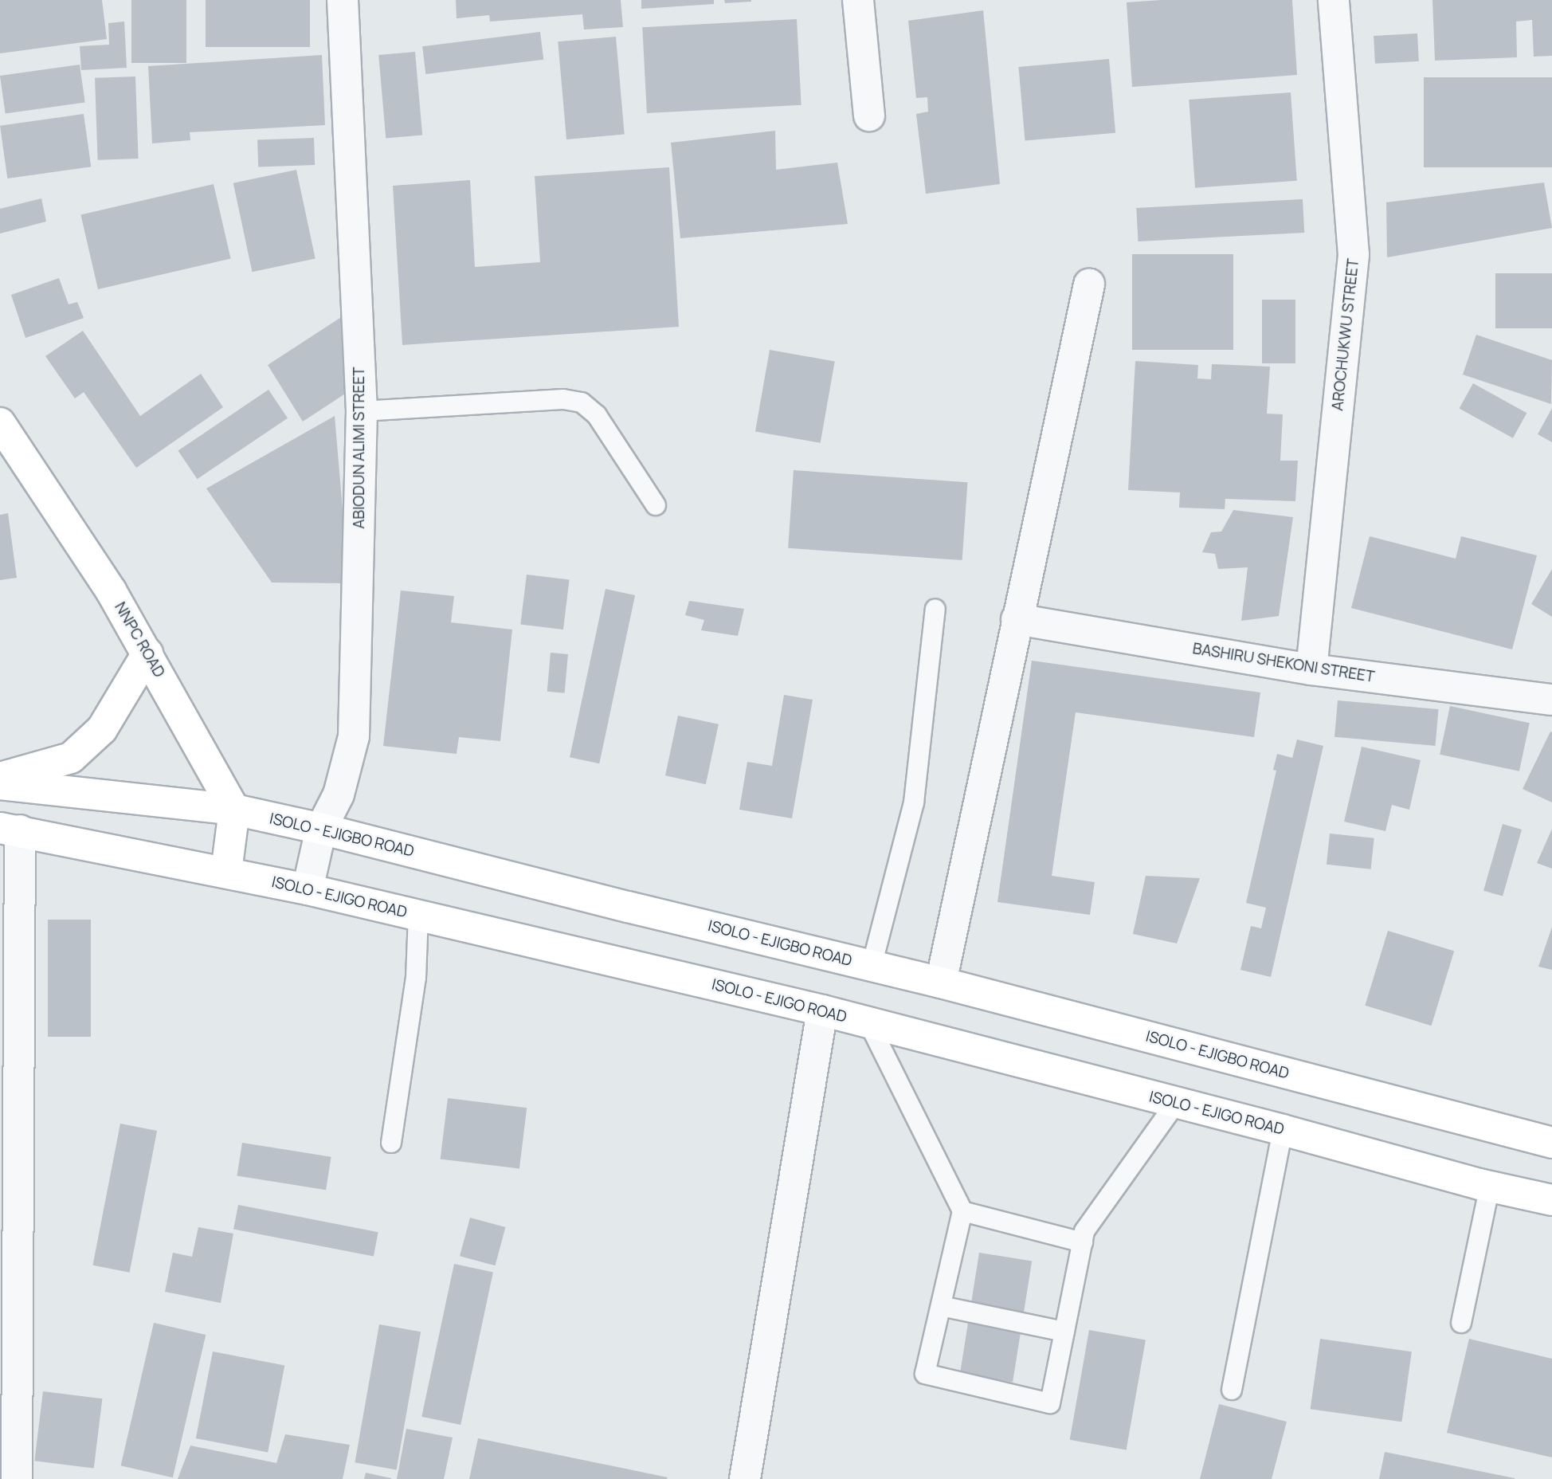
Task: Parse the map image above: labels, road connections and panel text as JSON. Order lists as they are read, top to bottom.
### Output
{
  "streets": {
    "main road": ["NNPC ROAD", "ISOLO - EJIGBO ROAD", "ISOLO - EJIGO ROAD"],
    "street": ["AROCHUKWU STREET", "ABIODUN ALIMI STREET", "BASHIRU SHEKONI STREET"]
  },
  "crossings": [
    ["AROCHUKWU STREET", "BASHIRU SHEKONI STREET"],
    ["ABIODUN ALIMI STREET", "ISOLO - EJIGBO ROAD"],
    ["ABIODUN ALIMI STREET", "ISOLO - EJIGO ROAD"],
    ["NNPC ROAD", "ISOLO - EJIGBO ROAD"]
  ]
}
